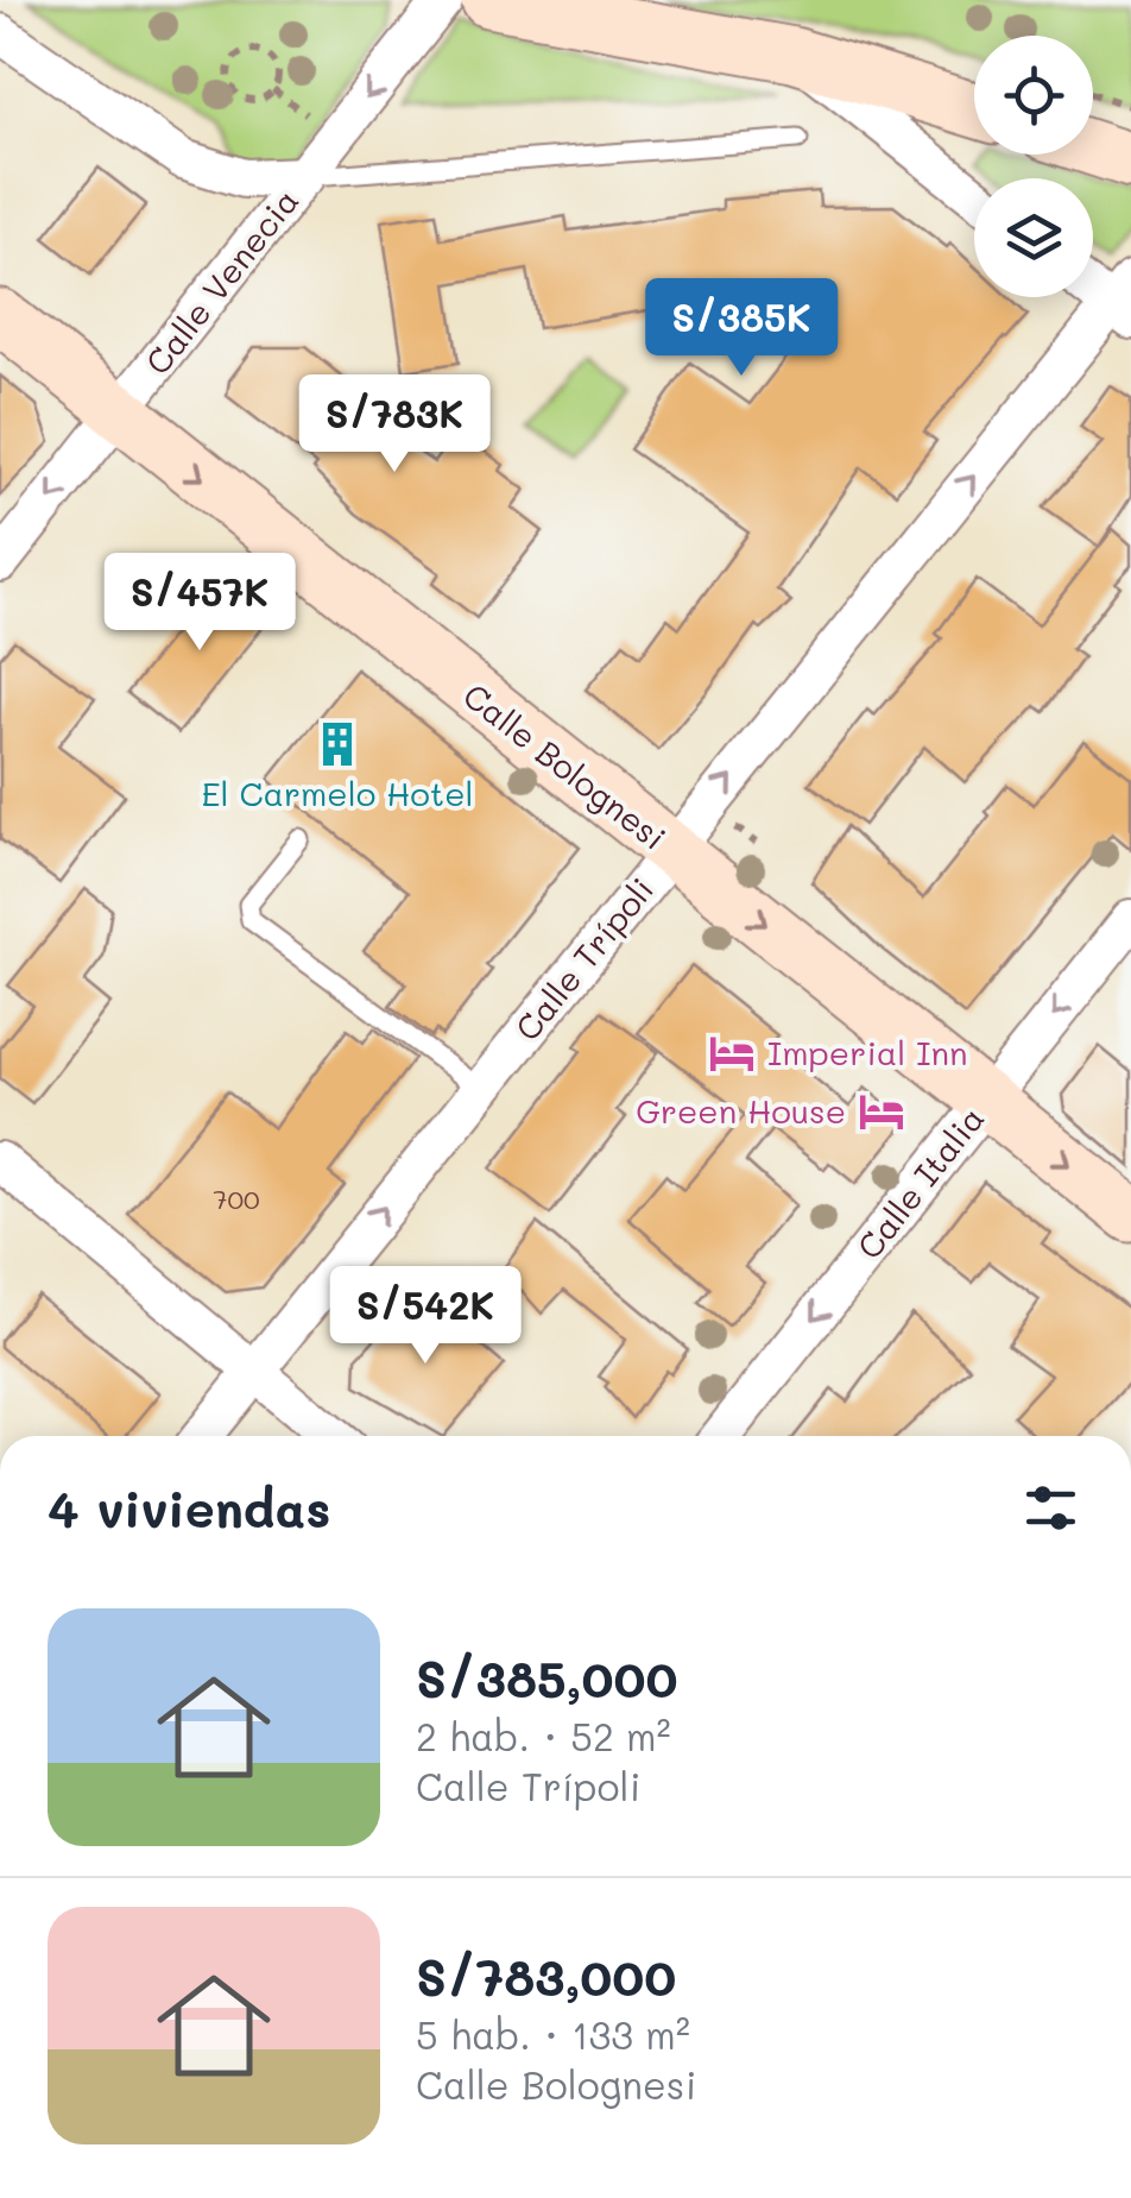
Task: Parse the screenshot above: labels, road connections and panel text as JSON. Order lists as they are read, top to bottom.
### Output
{
  "streets": {
    "main road": ["Calle Bolognesi"],
    "street": ["Calle Venecia", "Calle Trípoli", "Calle Italia"]
  },
  "crossings": [
    ["Calle Venecia", "Calle Bolognesi"],
    ["Calle Bolognesi", "Calle Trípoli"],
    ["Calle Bolognesi", "Calle Italia"]
  ],
  "one_way": [
    "Calle Venecia",
    "Calle Bolognesi",
    "Calle Trípoli",
    "Calle Italia"
  ],
  "places": {
    "building": ["El Carmelo Hotel"],
    "hotel": ["Imperial Inn", "Green House"]
  },
  "house_numbers": ["700"],
  "page": {
    "price": [
      "S/385K",
      "S/783K",
      "S/457K",
      "S/542K"
    ],
    "heading": "4 viviendas",
    "list": [
      {
        "name": "S/385,000",
        "note": "2 hab. · 52 m² · Calle Trípoli"
      },
      {
        "name": "S/783,000",
        "note": "5 hab. · 133 m² · Calle Bolognesi"
      }
    ]
  }
}
